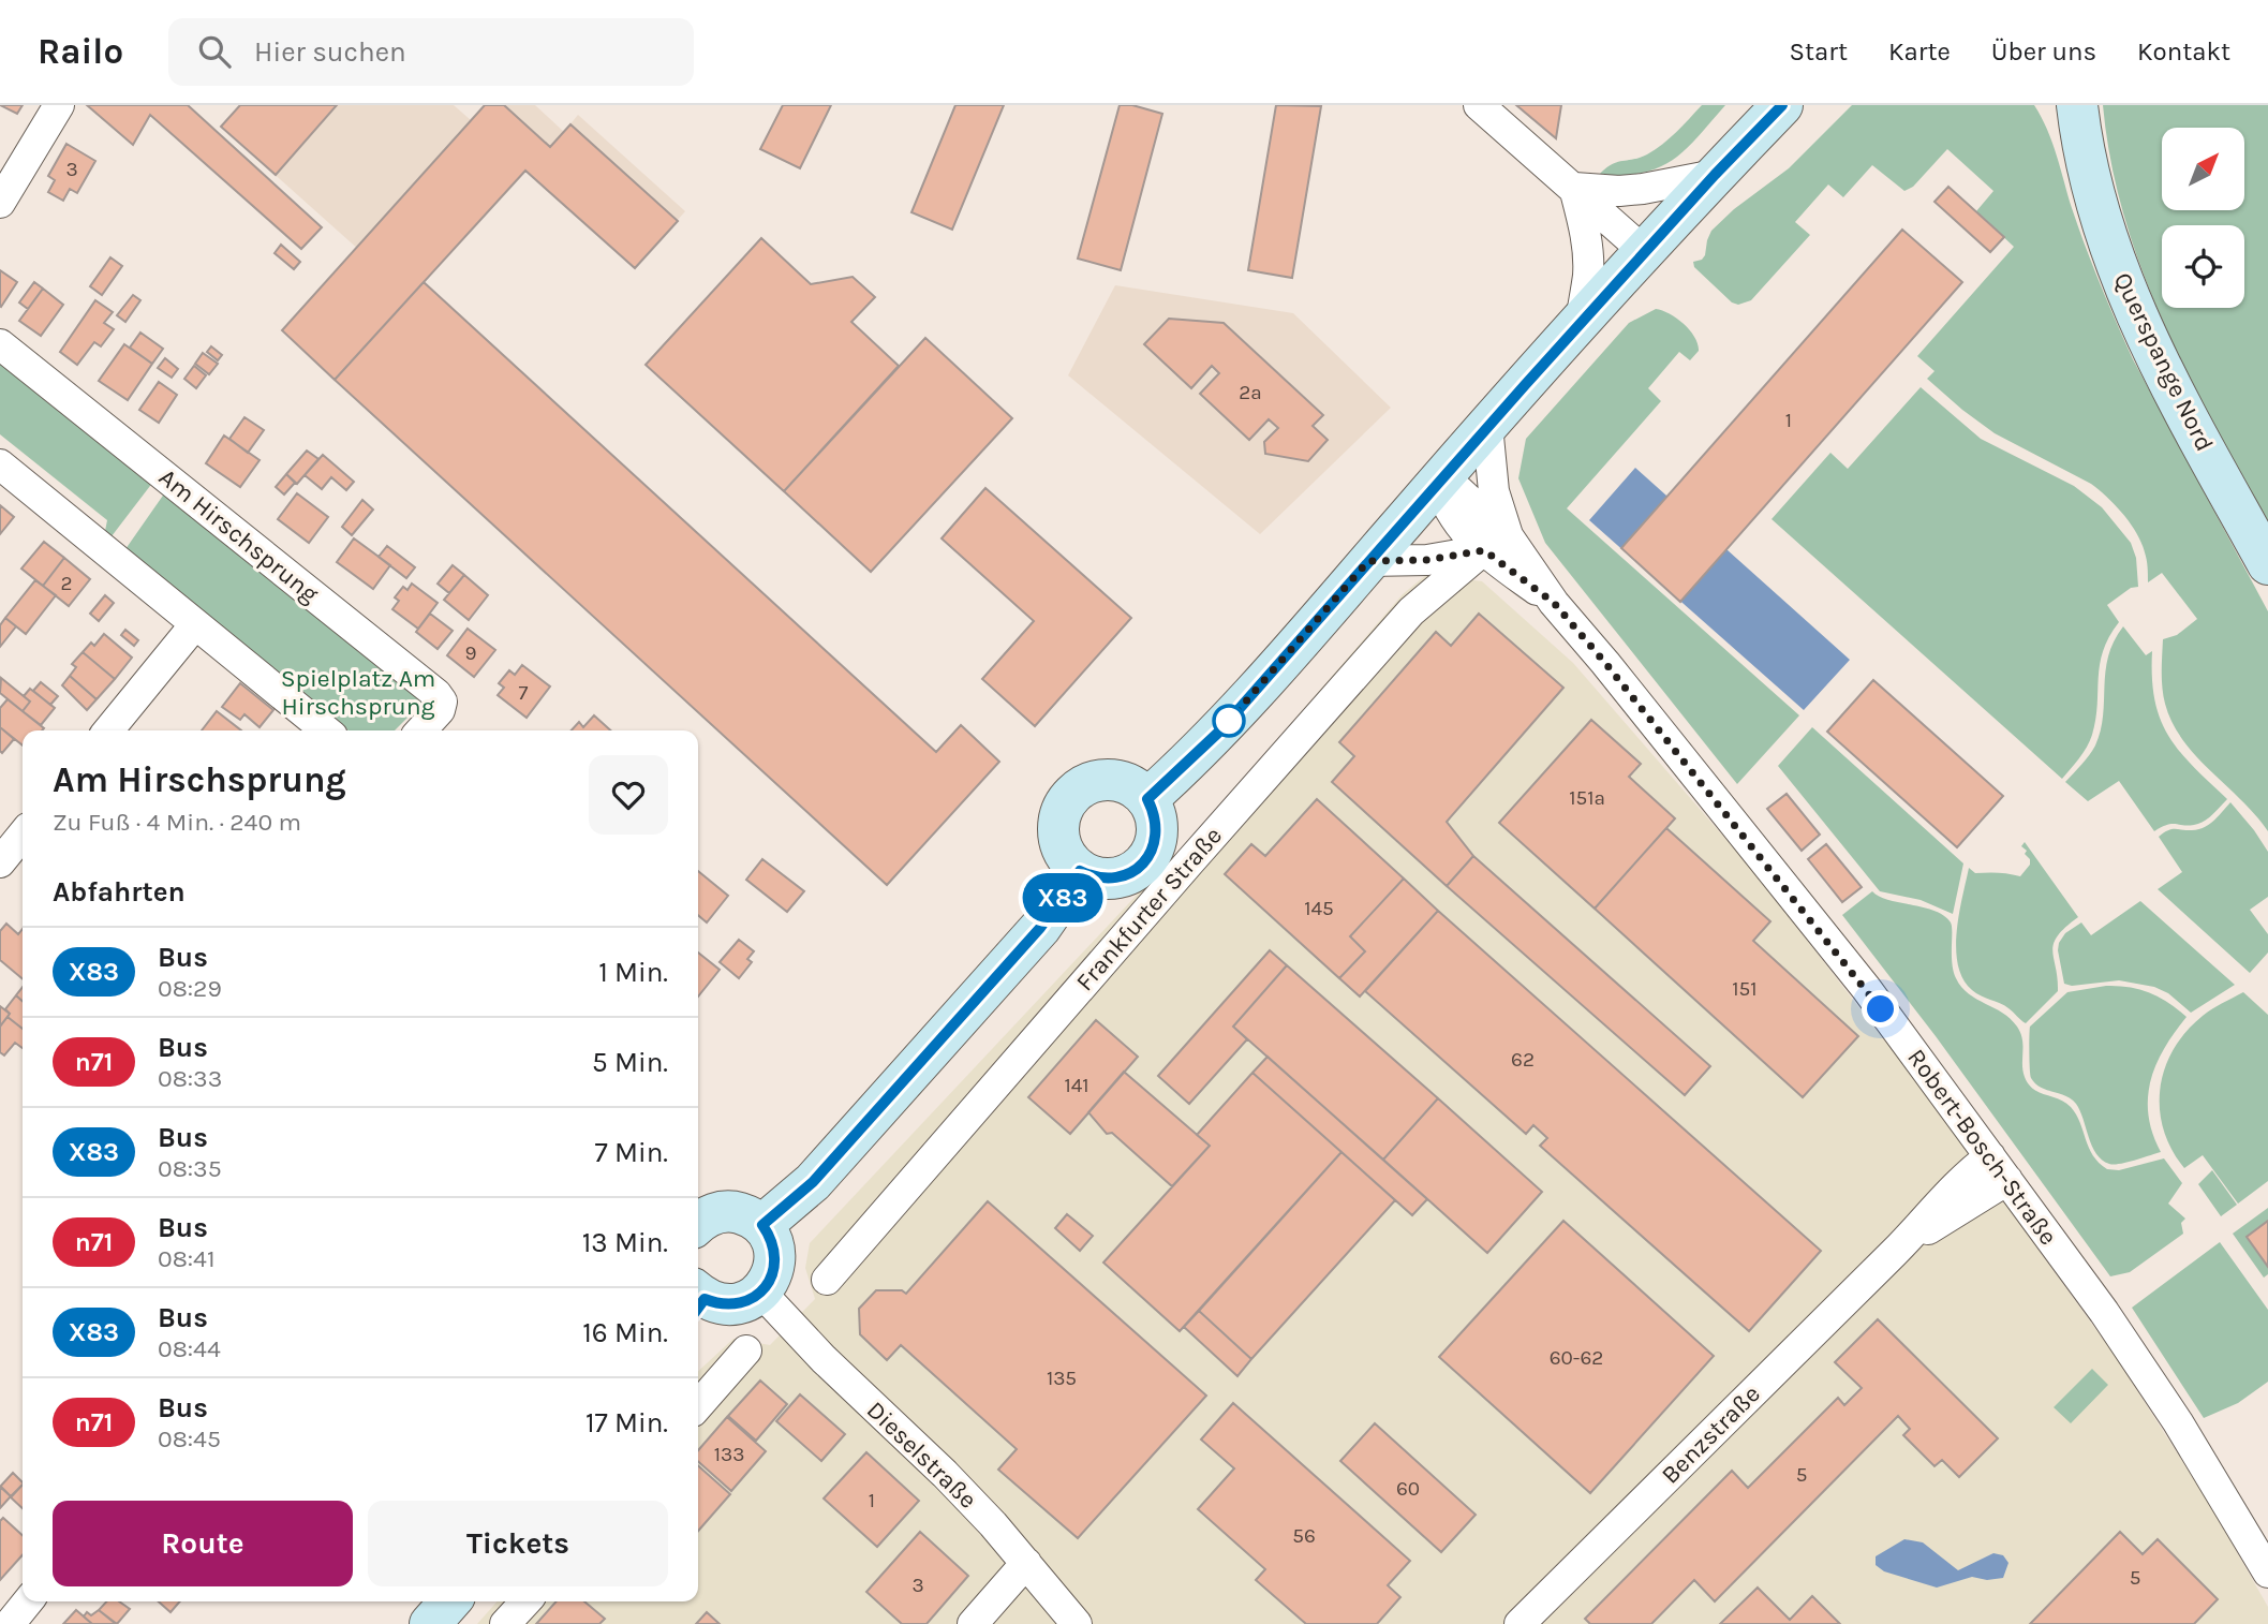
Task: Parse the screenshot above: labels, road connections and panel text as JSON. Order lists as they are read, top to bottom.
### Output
{
  "streets": {
    "street": [
      "Querspange Nord",
      "Am Hirschsprung",
      "Frankfurter Straße",
      "Robert-Bosch-Straße",
      "Benzstraße",
      "Dieselstraße"
    ]
  },
  "crossings": [
    ["Frankfurter Straße", "Robert-Bosch-Straße"],
    ["Robert-Bosch-Straße", "Benzstraße"]
  ],
  "parks": ["Spielplatz Am Hirschsprung"],
  "lines": ["bus line X83"],
  "house_numbers": [
    "3",
    "2a",
    "1",
    "2",
    "9",
    "7",
    "151a",
    "145",
    "151",
    "62",
    "141",
    "60-62",
    "135",
    "133",
    "5",
    "60",
    "1",
    "56",
    "5",
    "3"
  ],
  "north": "top right",
  "page": {
    "header": "Railo",
    "search": "Hier suchen",
    "nav": [
      "Start",
      "Karte",
      "Über uns",
      "Kontakt"
    ],
    "on_map": "X83",
    "heading": [
      ["Am Hirschsprung", "Zu Fuß · 4 Min. · 240 m"],
      "Abfahrten"
    ],
    "list": [
      {
        "mark": "X83",
        "name": "Bus",
        "note": "08:29",
        "value": "1 Min."
      },
      {
        "mark": "n71",
        "name": "Bus",
        "note": "08:33",
        "value": "5 Min."
      },
      {
        "mark": "X83",
        "name": "Bus",
        "note": "08:35",
        "value": "7 Min."
      },
      {
        "mark": "n71",
        "name": "Bus",
        "note": "08:41",
        "value": "13 Min."
      },
      {
        "mark": "X83",
        "name": "Bus",
        "note": "08:44",
        "value": "16 Min."
      },
      {
        "mark": "n71",
        "name": "Bus",
        "note": "08:45",
        "value": "17 Min."
      }
    ],
    "buttons": ["Route", "Tickets"]
  }
}
